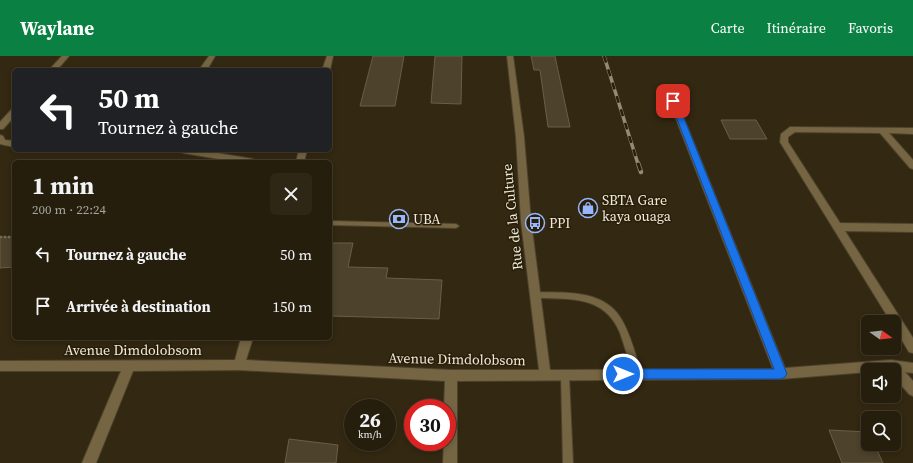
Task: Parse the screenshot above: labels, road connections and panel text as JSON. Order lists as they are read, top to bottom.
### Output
{
  "streets": {
    "street": ["Rue de la Culture", "Avenue Dimdolobsom"]
  },
  "crossings": [
    ["Rue de la Culture", "Avenue Dimdolobsom"]
  ],
  "places": {
    "shop": ["SBTA Gare kaya ouaga"],
    "bank": ["UBA"],
    "bus stop": ["PPI"]
  },
  "north": "right",
  "page": {
    "header": "Waylane",
    "nav": ["Carte", "Itinéraire", "Favoris"],
    "turn": ["50 m", "Tournez à gauche"],
    "heading": ["1 min", "200 m · 22:24"],
    "list": [
      {
        "name": "Tournez à gauche",
        "value": "50 m"
      },
      {
        "name": "Arrivée à destination",
        "value": "150 m"
      }
    ],
    "speed": "26 km/h",
    "limit": "30"
  }
}
